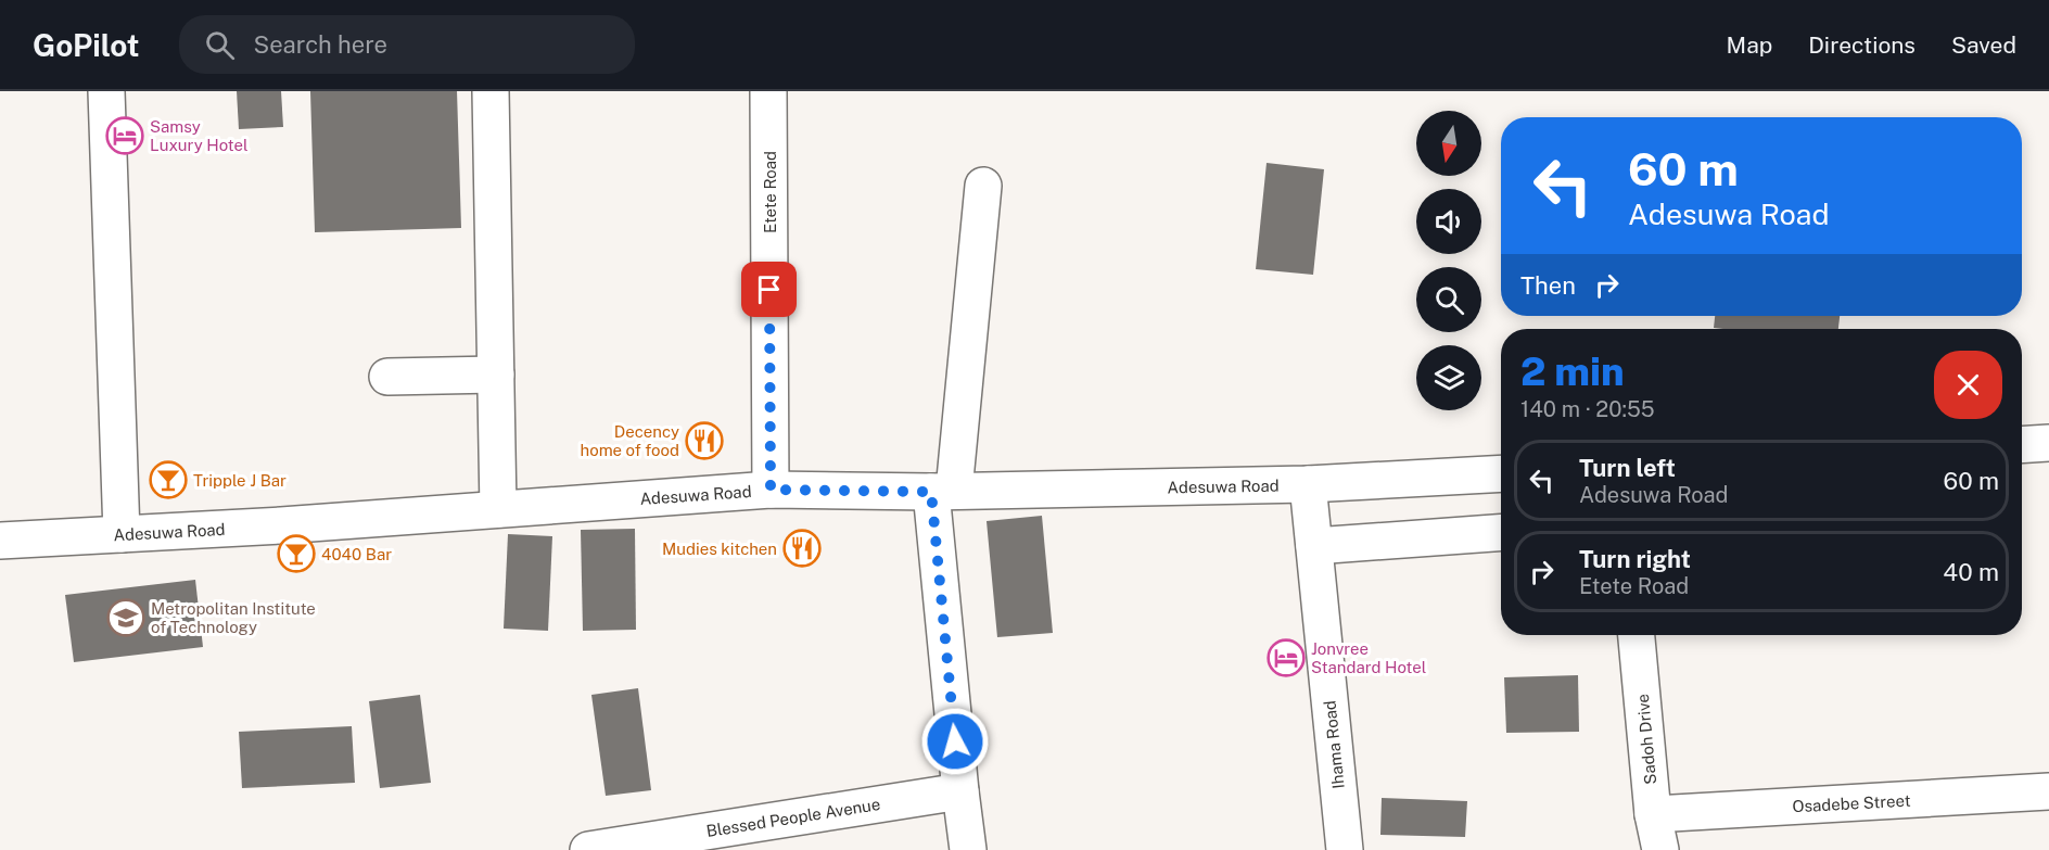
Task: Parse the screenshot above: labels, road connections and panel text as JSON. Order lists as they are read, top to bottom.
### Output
{
  "streets": {
    "street": [
      "Etete Road",
      "Adesuwa Road",
      "Sadoh Drive",
      "Ihama Road",
      "Osadebe Street",
      "Blessed People Avenue"
    ]
  },
  "crossings": [
    ["Etete Road", "Adesuwa Road"],
    ["Adesuwa Road", "Ihama Road"],
    ["Sadoh Drive", "Osadebe Street"]
  ],
  "places": {
    "hotel": ["Samsy Luxury Hotel", "Jonvree Standard Hotel"],
    "restaurant": ["Decency home of food", "Mudies kitchen"],
    "bar": ["Tripple J Bar", "4040 Bar"],
    "school or university": ["Metropolitan Institute of Technology"]
  },
  "north": "bottom",
  "page": {
    "header": "GoPilot",
    "search": "Search here",
    "nav": ["Map", "Directions", "Saved"],
    "turn": ["60 m", "Adesuwa Road"],
    "then": "Then",
    "heading": ["2 min", "140 m · 20:55"],
    "list": [
      {
        "name": "Turn left",
        "note": "Adesuwa Road",
        "value": "60 m"
      },
      {
        "name": "Turn right",
        "note": "Etete Road",
        "value": "40 m"
      }
    ]
  }
}
